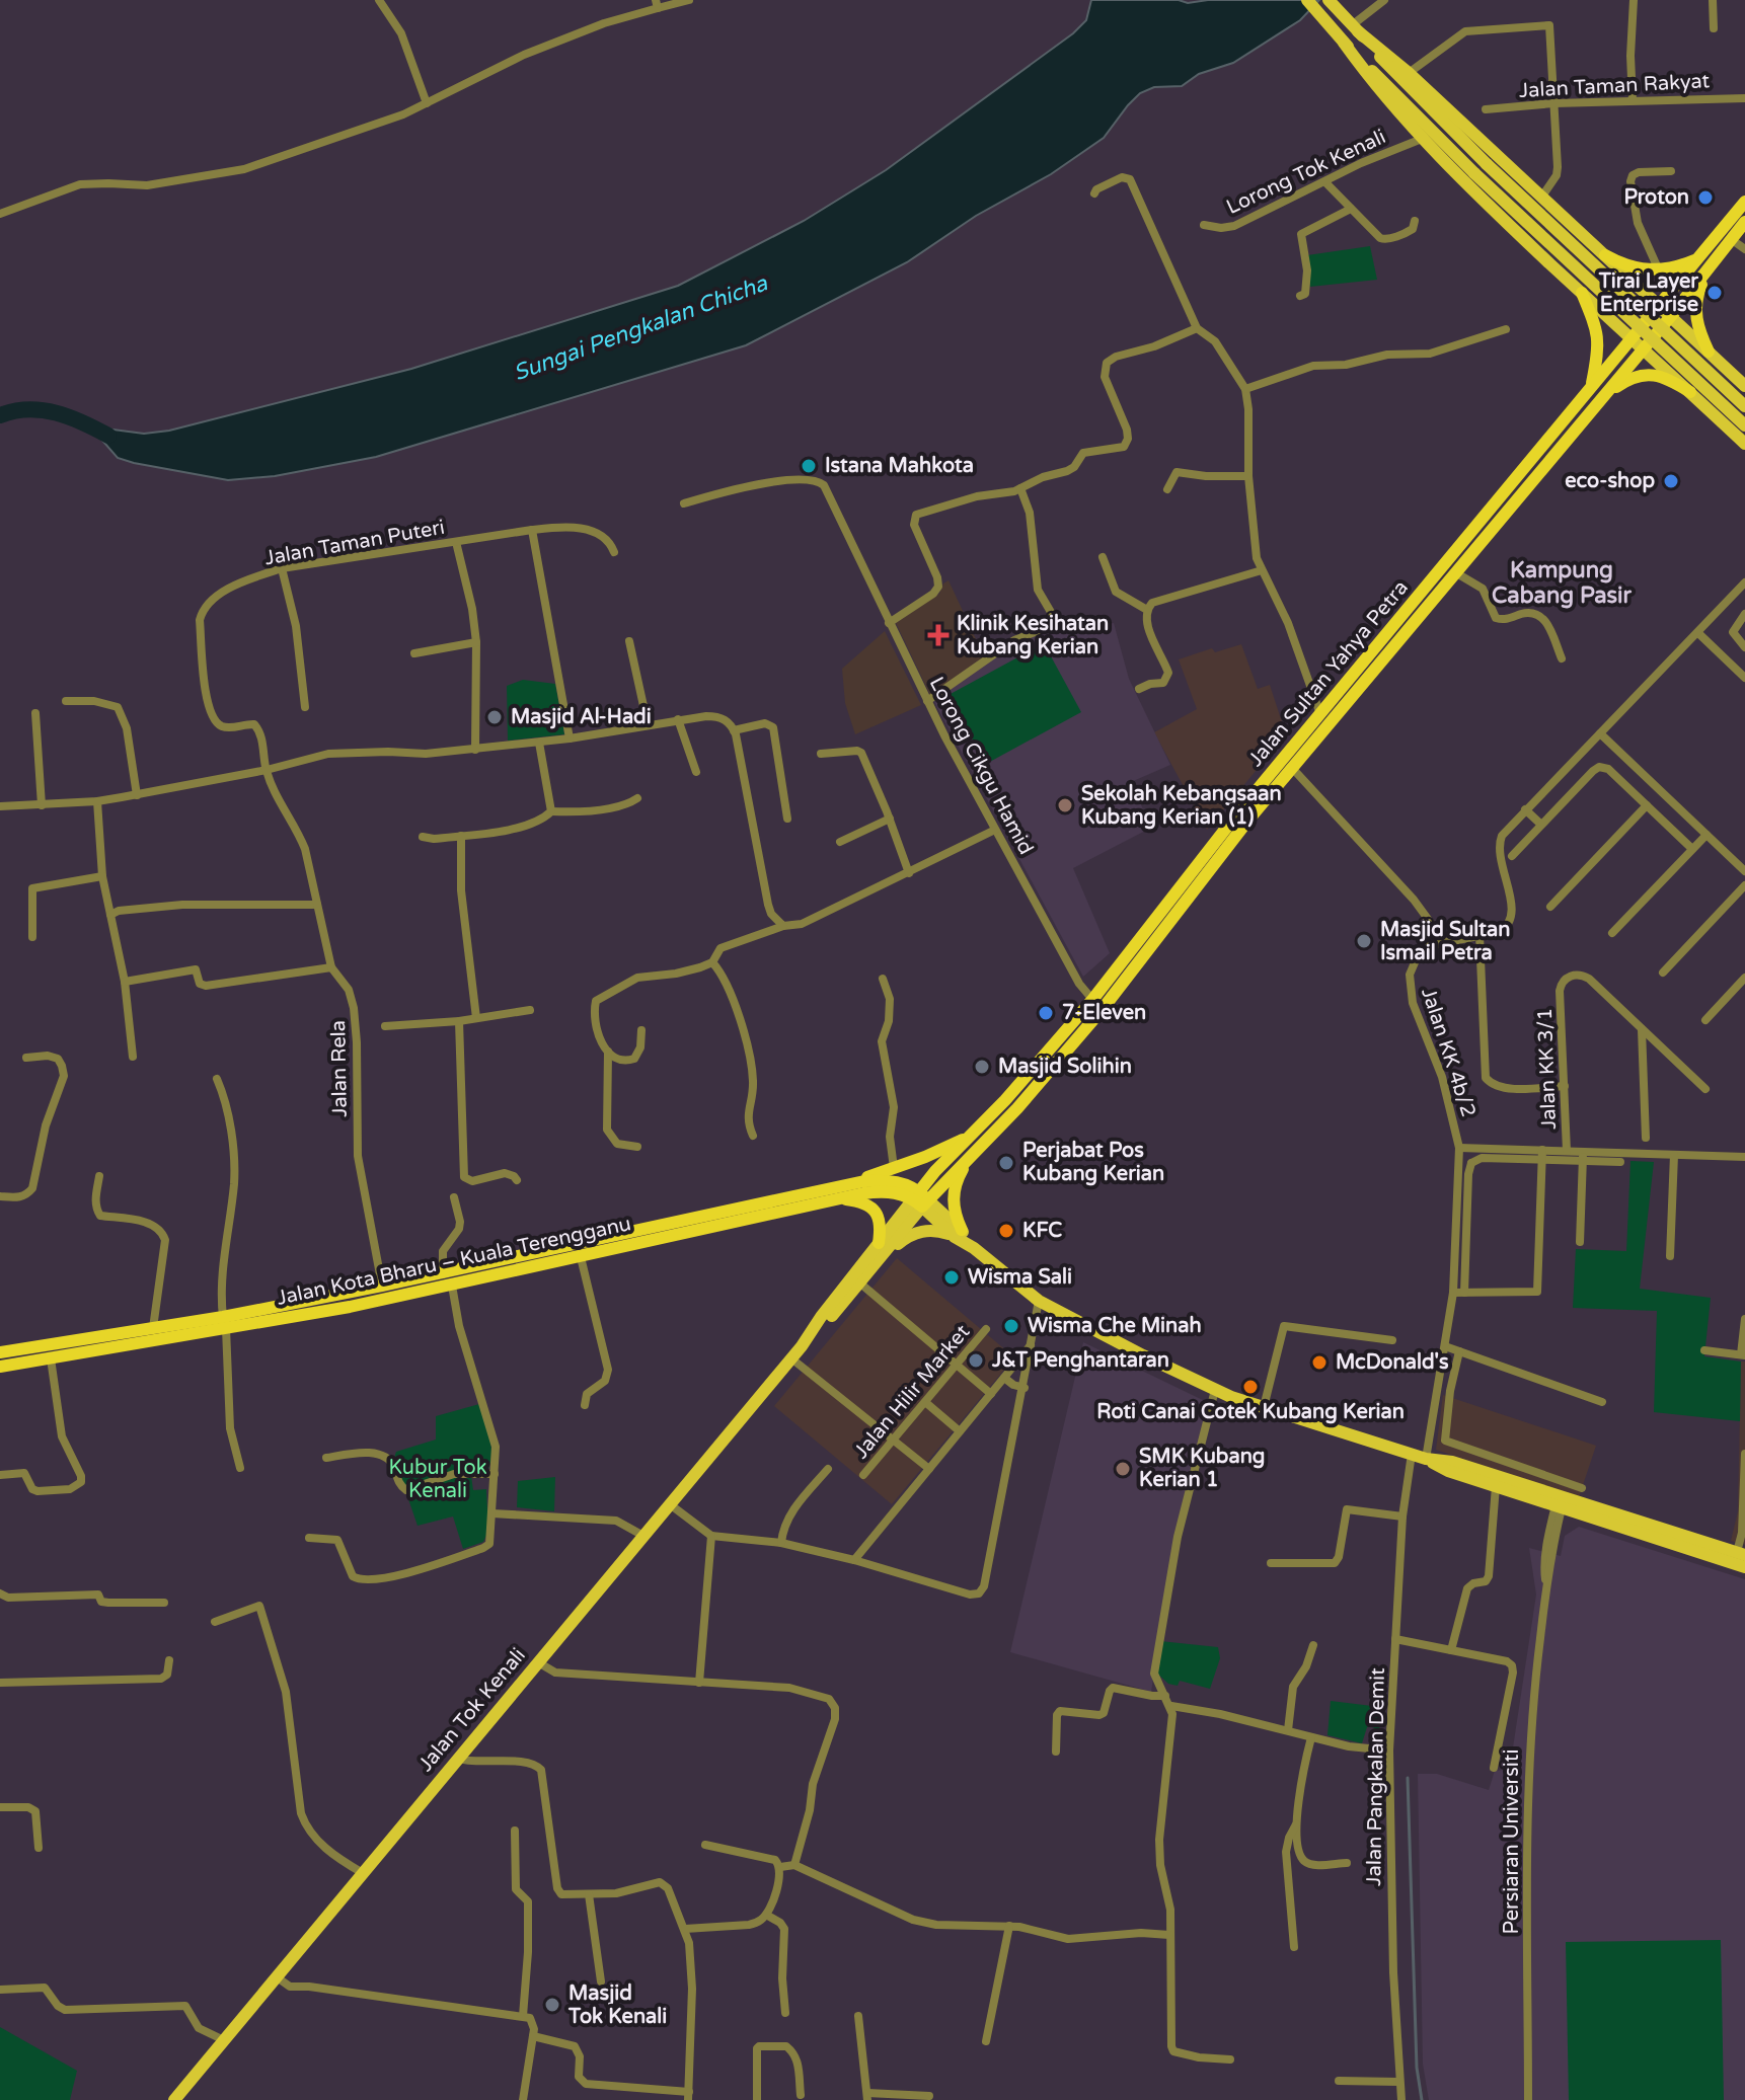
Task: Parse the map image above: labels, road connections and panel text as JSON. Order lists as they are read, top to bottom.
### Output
{
  "streets": {
    "highway": ["Jalan Sultan Yahya Petra", "Jalan Kota Bharu – Kuala Terengganu"],
    "main road": ["Jalan Tok Kenali"],
    "street": [
      "Jalan Taman Rakyat",
      "Lorong Tok Kenali",
      "Jalan Taman Puteri",
      "Lorong Cikgu Hamid",
      "Jalan KK 4b/2",
      "Jalan Rela",
      "Jalan KK 3/1",
      "Jalan Hilir Market",
      "Jalan Pangkalan Demit",
      "Persiaran Universiti"
    ]
  },
  "crossings": [
    ["Jalan Taman Puteri", "Jalan Rela"],
    ["Jalan Sultan Yahya Petra", "Lorong Cikgu Hamid"],
    ["Jalan Sultan Yahya Petra", "Jalan Kota Bharu – Kuala Terengganu"],
    ["Jalan Sultan Yahya Petra", "Jalan Tok Kenali"],
    ["Jalan Rela", "Jalan Kota Bharu – Kuala Terengganu"],
    ["Jalan Kota Bharu – Kuala Terengganu", "Jalan Tok Kenali"]
  ],
  "districts": ["Kampung Cabang Pasir"],
  "water": ["Sungai Pengkalan Chicha"],
  "parks": ["Kubur Tok Kenali"],
  "places": {
    "other": [
      "Proton",
      "Tirai Layer Enterprise",
      "Istana Mahkota",
      "eco-shop",
      "Masjid Al-Hadi",
      "Sekolah Kebangsaan Kubang Kerian (1)",
      "Masjid Sultan Ismail Petra",
      "7-Eleven",
      "Masjid Solihin",
      "Perjabat Pos Kubang Kerian",
      "KFC",
      "Wisma Sali",
      "Wisma Che Minah",
      "J&T Penghantaran",
      "McDonald's",
      "Roti Canai Cotek Kubang Kerian",
      "SMK Kubang Kerian 1",
      "Masjid Tok Kenali"
    ],
    "health": ["Klinik Kesihatan Kubang Kerian"]
  }
}
